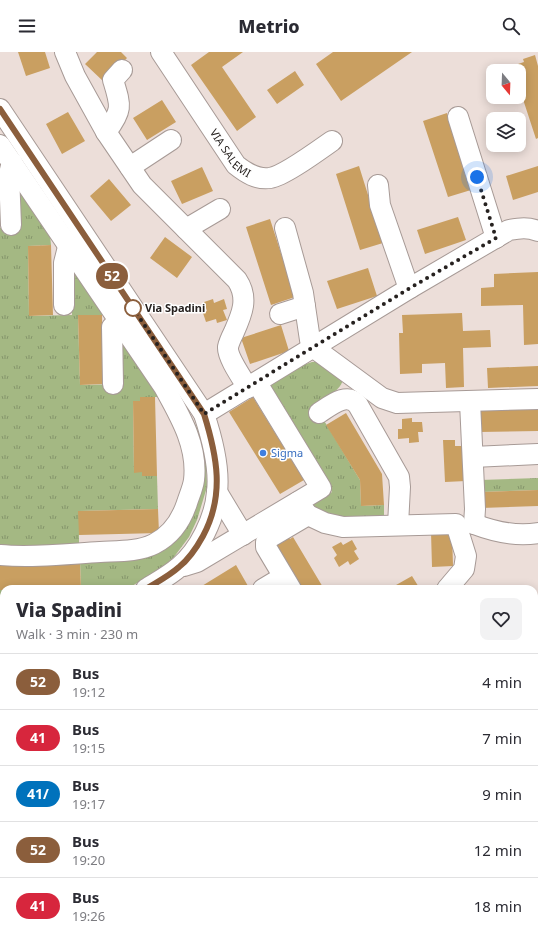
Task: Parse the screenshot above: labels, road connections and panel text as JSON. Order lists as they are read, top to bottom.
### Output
{
  "streets": {
    "street": ["VIA SALEMI"]
  },
  "places": ["Via Spadini", "Sigma"],
  "lines": ["bus line 52"],
  "north": "bottom",
  "page": {
    "header": "Metrio",
    "on_map": "52",
    "heading": ["Via Spadini", "Walk · 3 min · 230 m"],
    "list": [
      {
        "mark": "52",
        "name": "Bus",
        "note": "19:12",
        "value": "4 min"
      },
      {
        "mark": "41",
        "name": "Bus",
        "note": "19:15",
        "value": "7 min"
      },
      {
        "mark": "41/",
        "name": "Bus",
        "note": "19:17",
        "value": "9 min"
      },
      {
        "mark": "52",
        "name": "Bus",
        "note": "19:20",
        "value": "12 min"
      },
      {
        "mark": "41",
        "name": "Bus",
        "note": "19:26",
        "value": "18 min"
      }
    ]
  }
}
